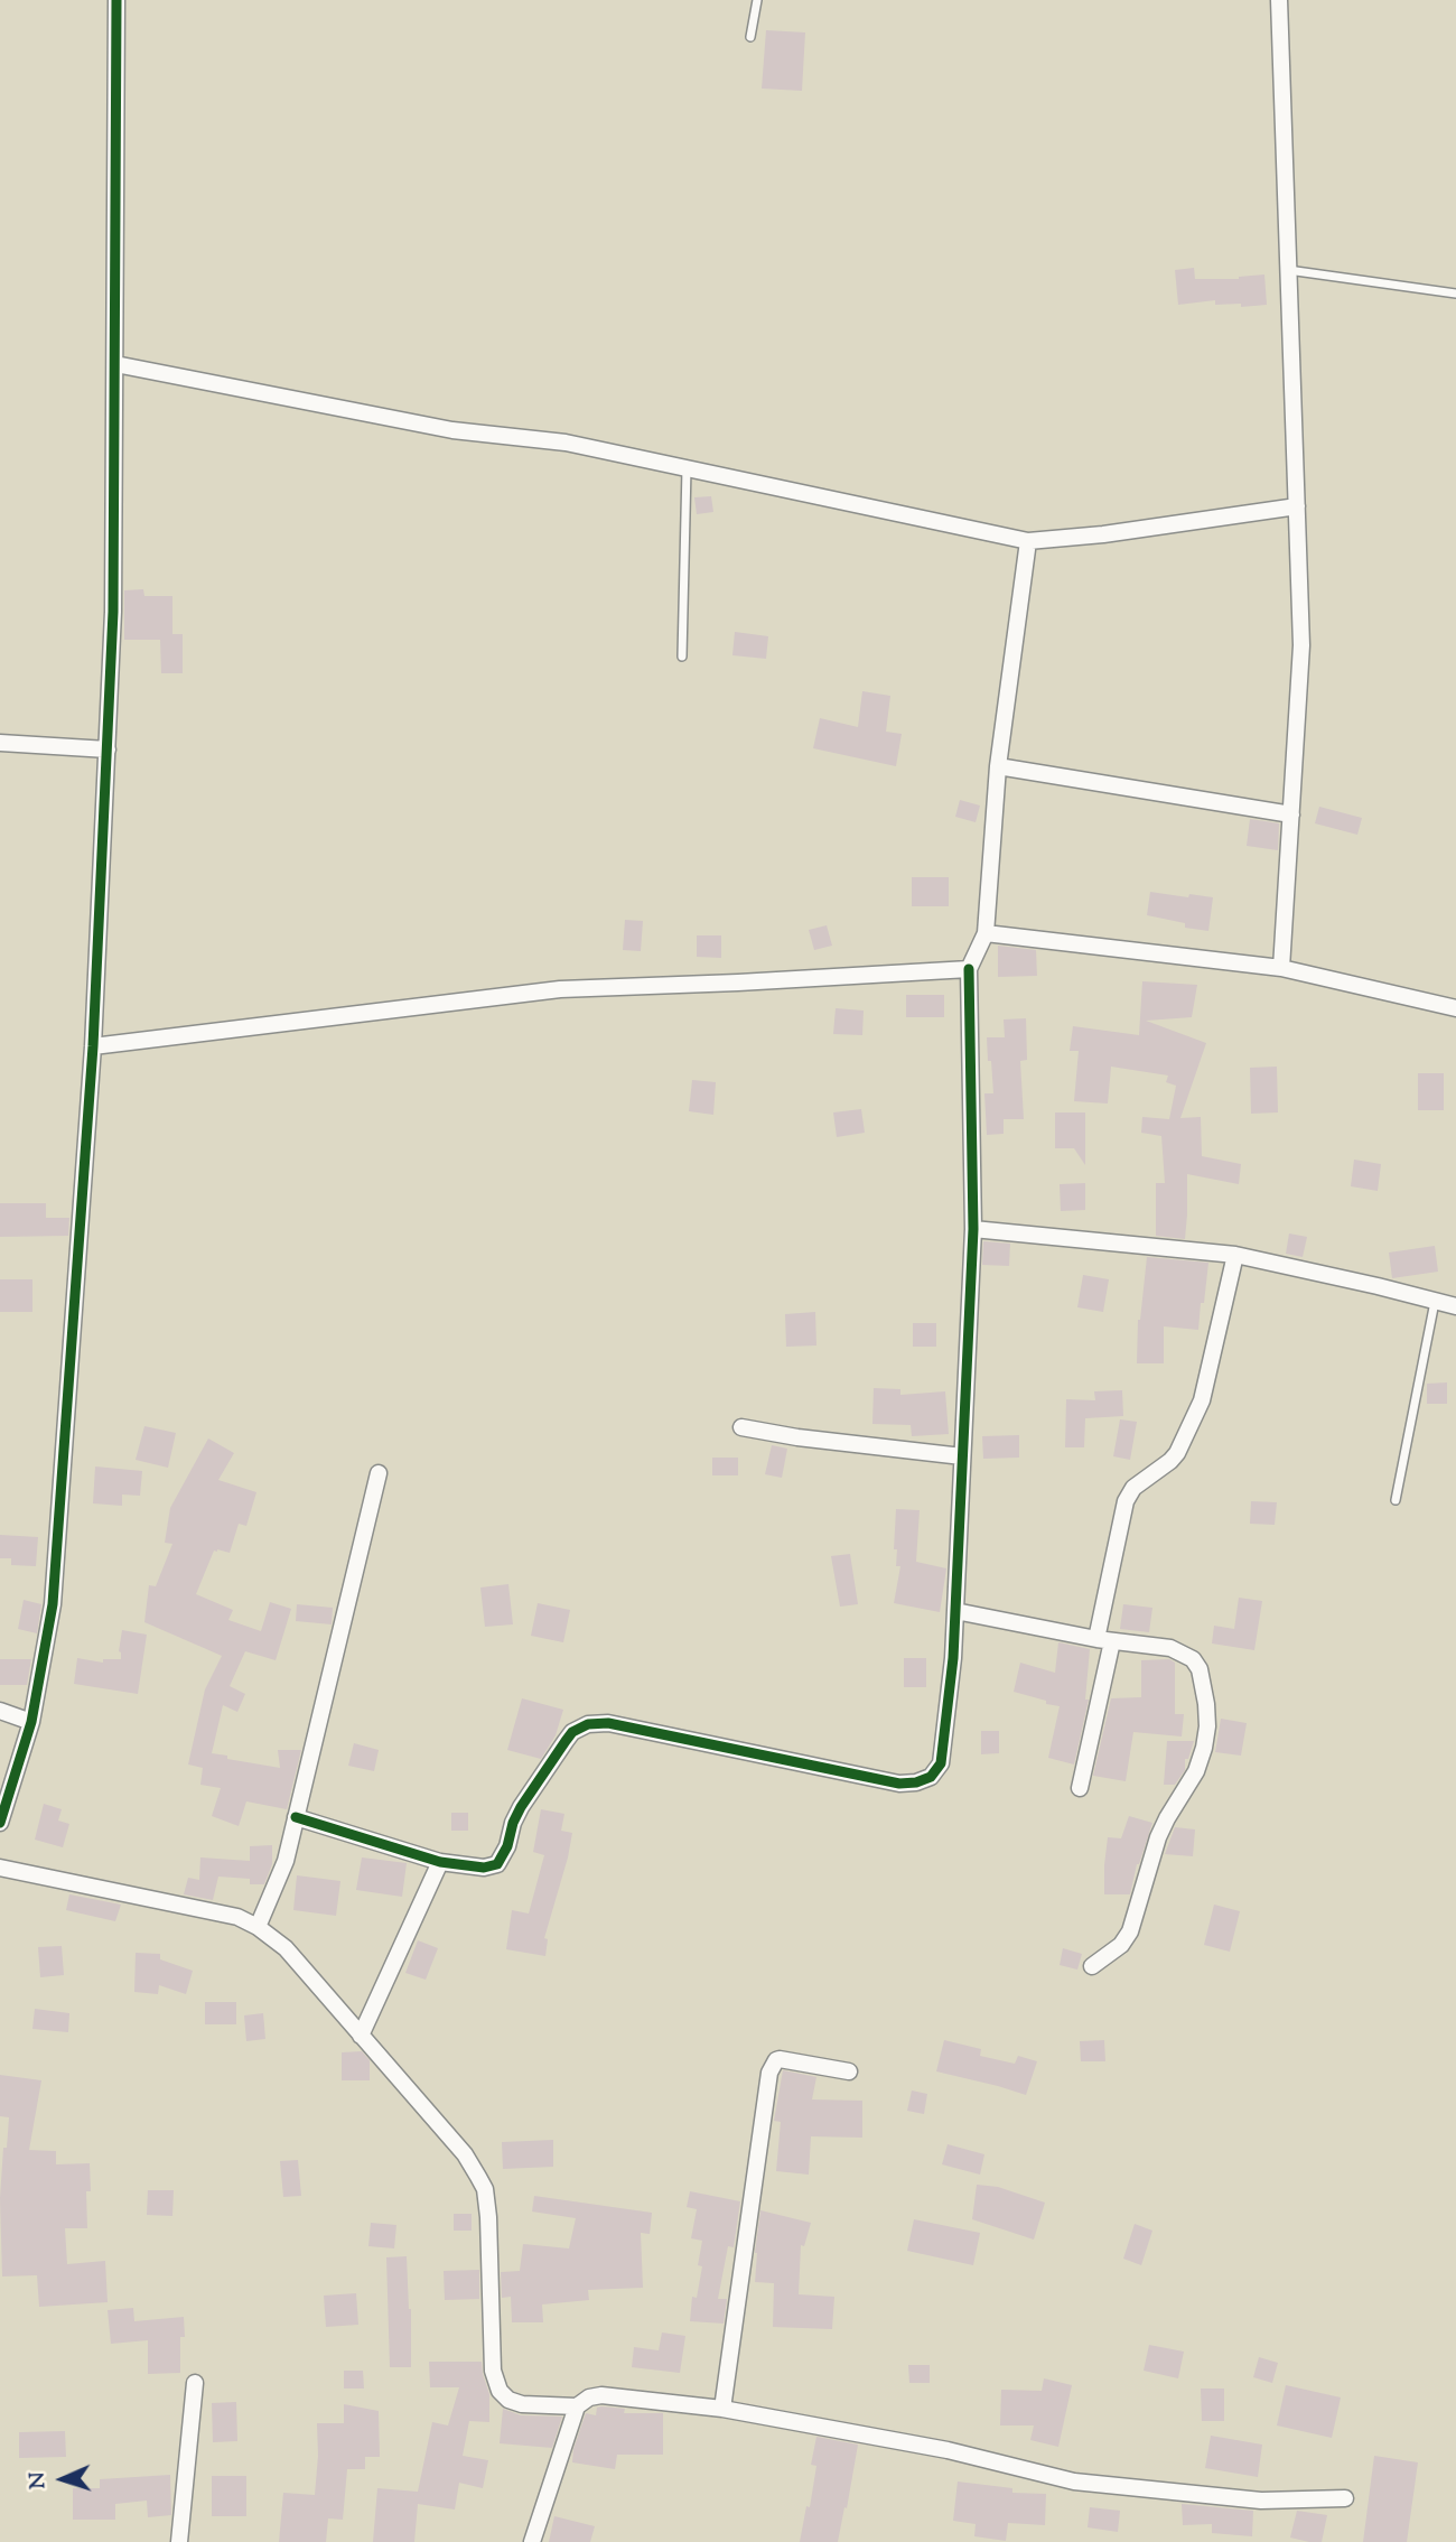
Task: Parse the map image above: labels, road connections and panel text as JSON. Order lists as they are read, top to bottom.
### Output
{
  "north": "left"
}
